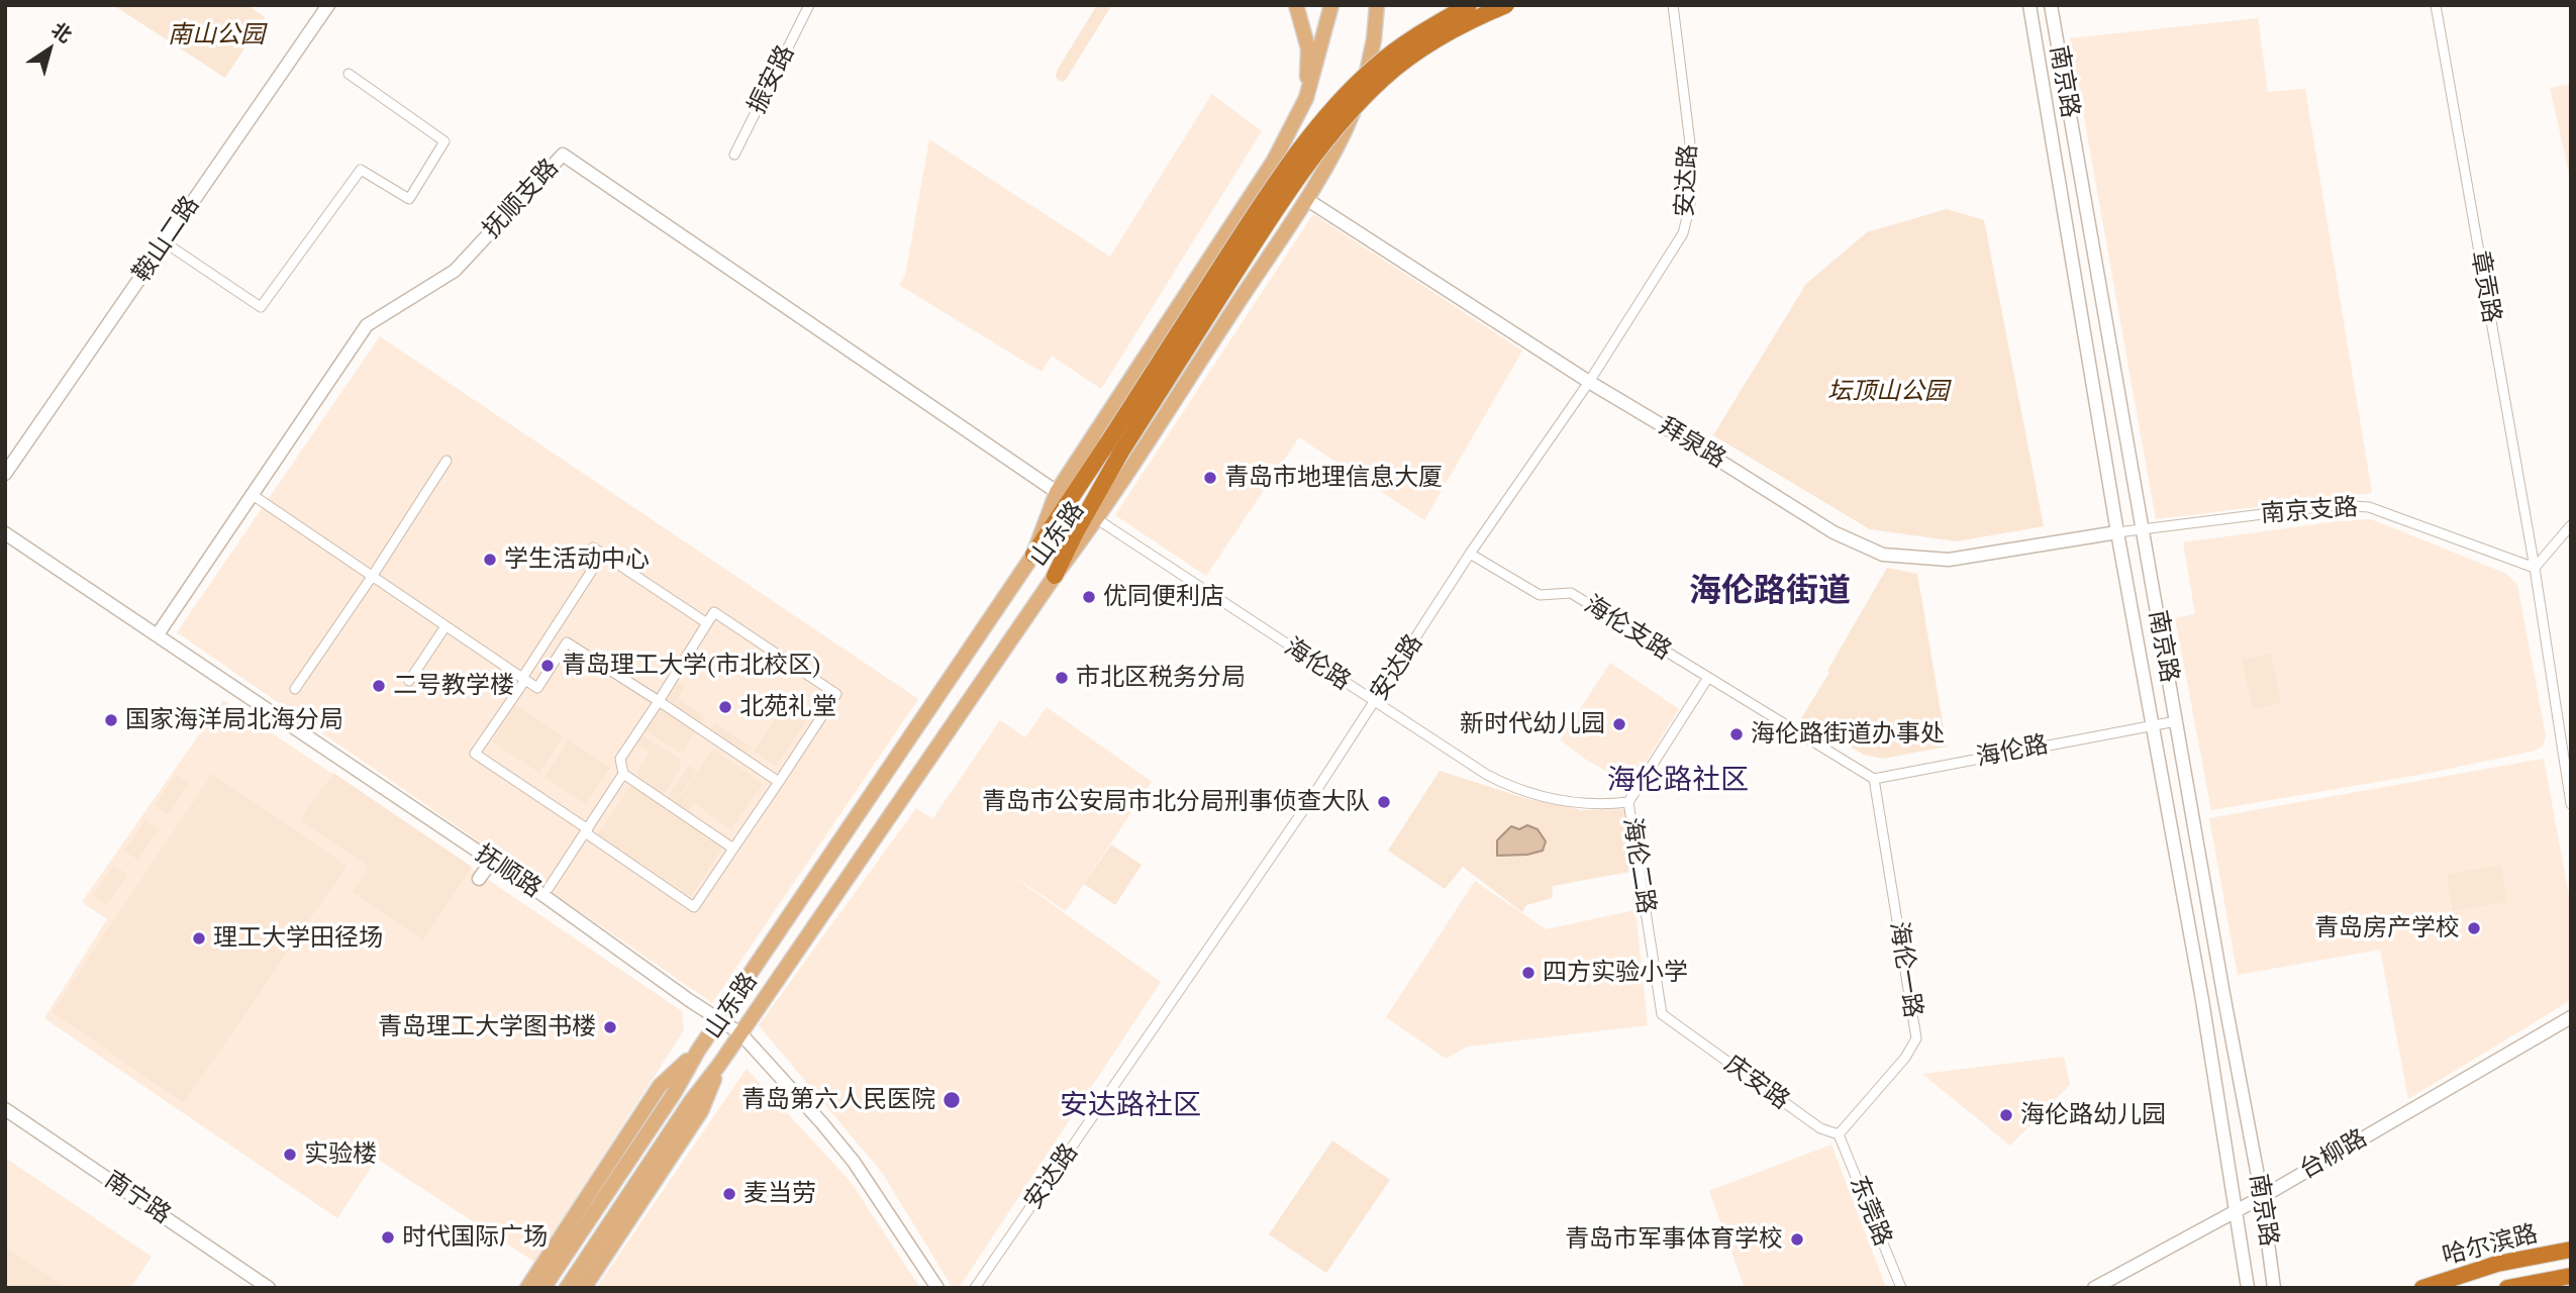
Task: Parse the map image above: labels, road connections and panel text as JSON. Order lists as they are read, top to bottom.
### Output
{
  "streets": {
    "highway": ["哈尔滨路"],
    "main road": [
      "南京路",
      "抚顺支路",
      "鞍山二路",
      "拜泉路",
      "山东路",
      "抚顺路",
      "台柳路",
      "南宁路"
    ],
    "street": [
      "振安路",
      "安达路",
      "章贡路",
      "南京支路",
      "海伦支路",
      "海伦路",
      "海伦二路",
      "海伦一路",
      "庆安路",
      "东莞路"
    ]
  },
  "crossings": [
    ["南京路", "拜泉路"],
    ["南京路", "南京支路"],
    ["南京路", "海伦路"],
    ["南京路", "台柳路"],
    ["安达路", "拜泉路"],
    ["安达路", "海伦支路"],
    ["安达路", "海伦路"],
    ["抚顺支路", "山东路"],
    ["抚顺支路", "抚顺路"],
    ["章贡路", "南京支路"],
    ["拜泉路", "南京支路"],
    ["拜泉路", "山东路"],
    ["山东路", "海伦路"],
    ["山东路", "抚顺路"],
    ["海伦支路", "海伦二路"],
    ["海伦路", "海伦二路"],
    ["海伦路", "海伦一路"],
    ["海伦二路", "庆安路"],
    ["海伦一路", "庆安路"],
    ["海伦一路", "东莞路"],
    ["庆安路", "东莞路"]
  ],
  "districts": ["海伦路街道", "海伦路社区", "安达路社区"],
  "parks": ["南山公园", "坛顶山公园"],
  "places": [
    "青岛市地理信息大厦",
    "学生活动中心",
    "优同便利店",
    "青岛理工大学(市北校区)",
    "市北区税务分局",
    "二号教学楼",
    "北苑礼堂",
    "国家海洋局北海分局",
    "新时代幼儿园",
    "海伦路街道办事处",
    "青岛市公安局市北分局刑事侦查大队",
    "青岛房产学校",
    "理工大学田径场",
    "四方实验小学",
    "青岛理工大学图书楼",
    "青岛第六人民医院",
    "海伦路幼儿园",
    "实验楼",
    "麦当劳",
    "时代国际广场",
    "青岛市军事体育学校"
  ],
  "north": "top right"
}
